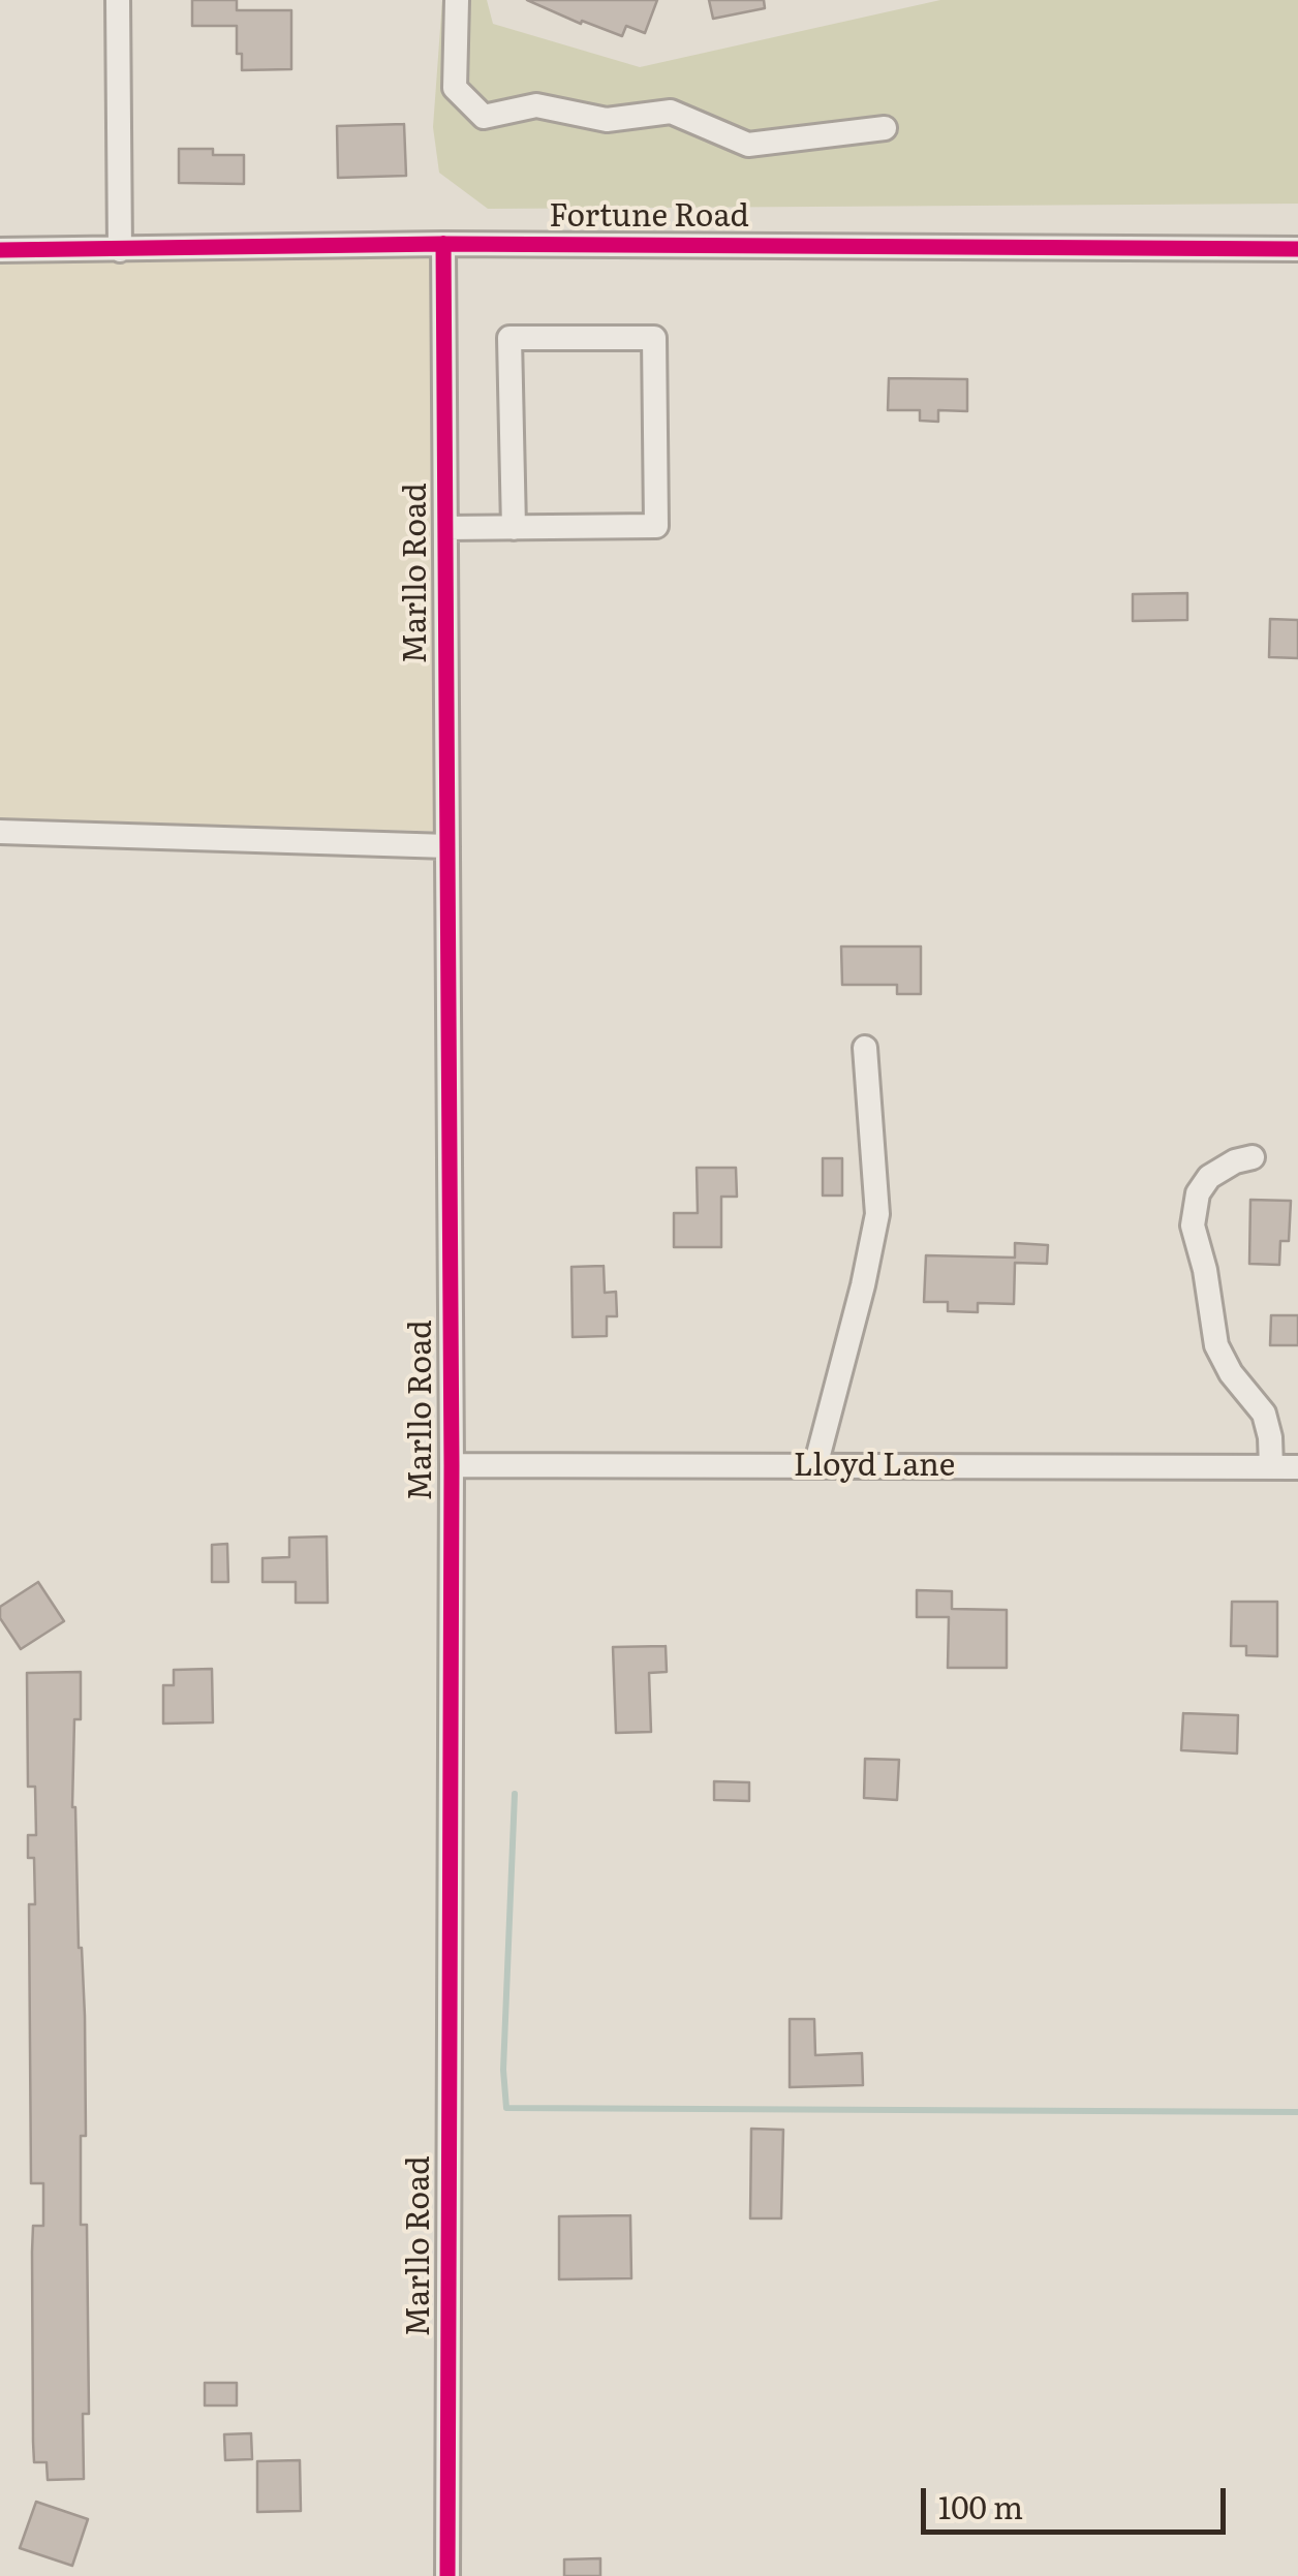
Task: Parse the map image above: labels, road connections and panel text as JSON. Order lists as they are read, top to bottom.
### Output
{
  "streets": {
    "street": ["Fortune Road", "Marllo Road", "Lloyd Lane"]
  },
  "crossings": [
    ["Fortune Road", "Marllo Road"],
    ["Marllo Road", "Lloyd Lane"]
  ],
  "scale_bar": "100 m"
}
